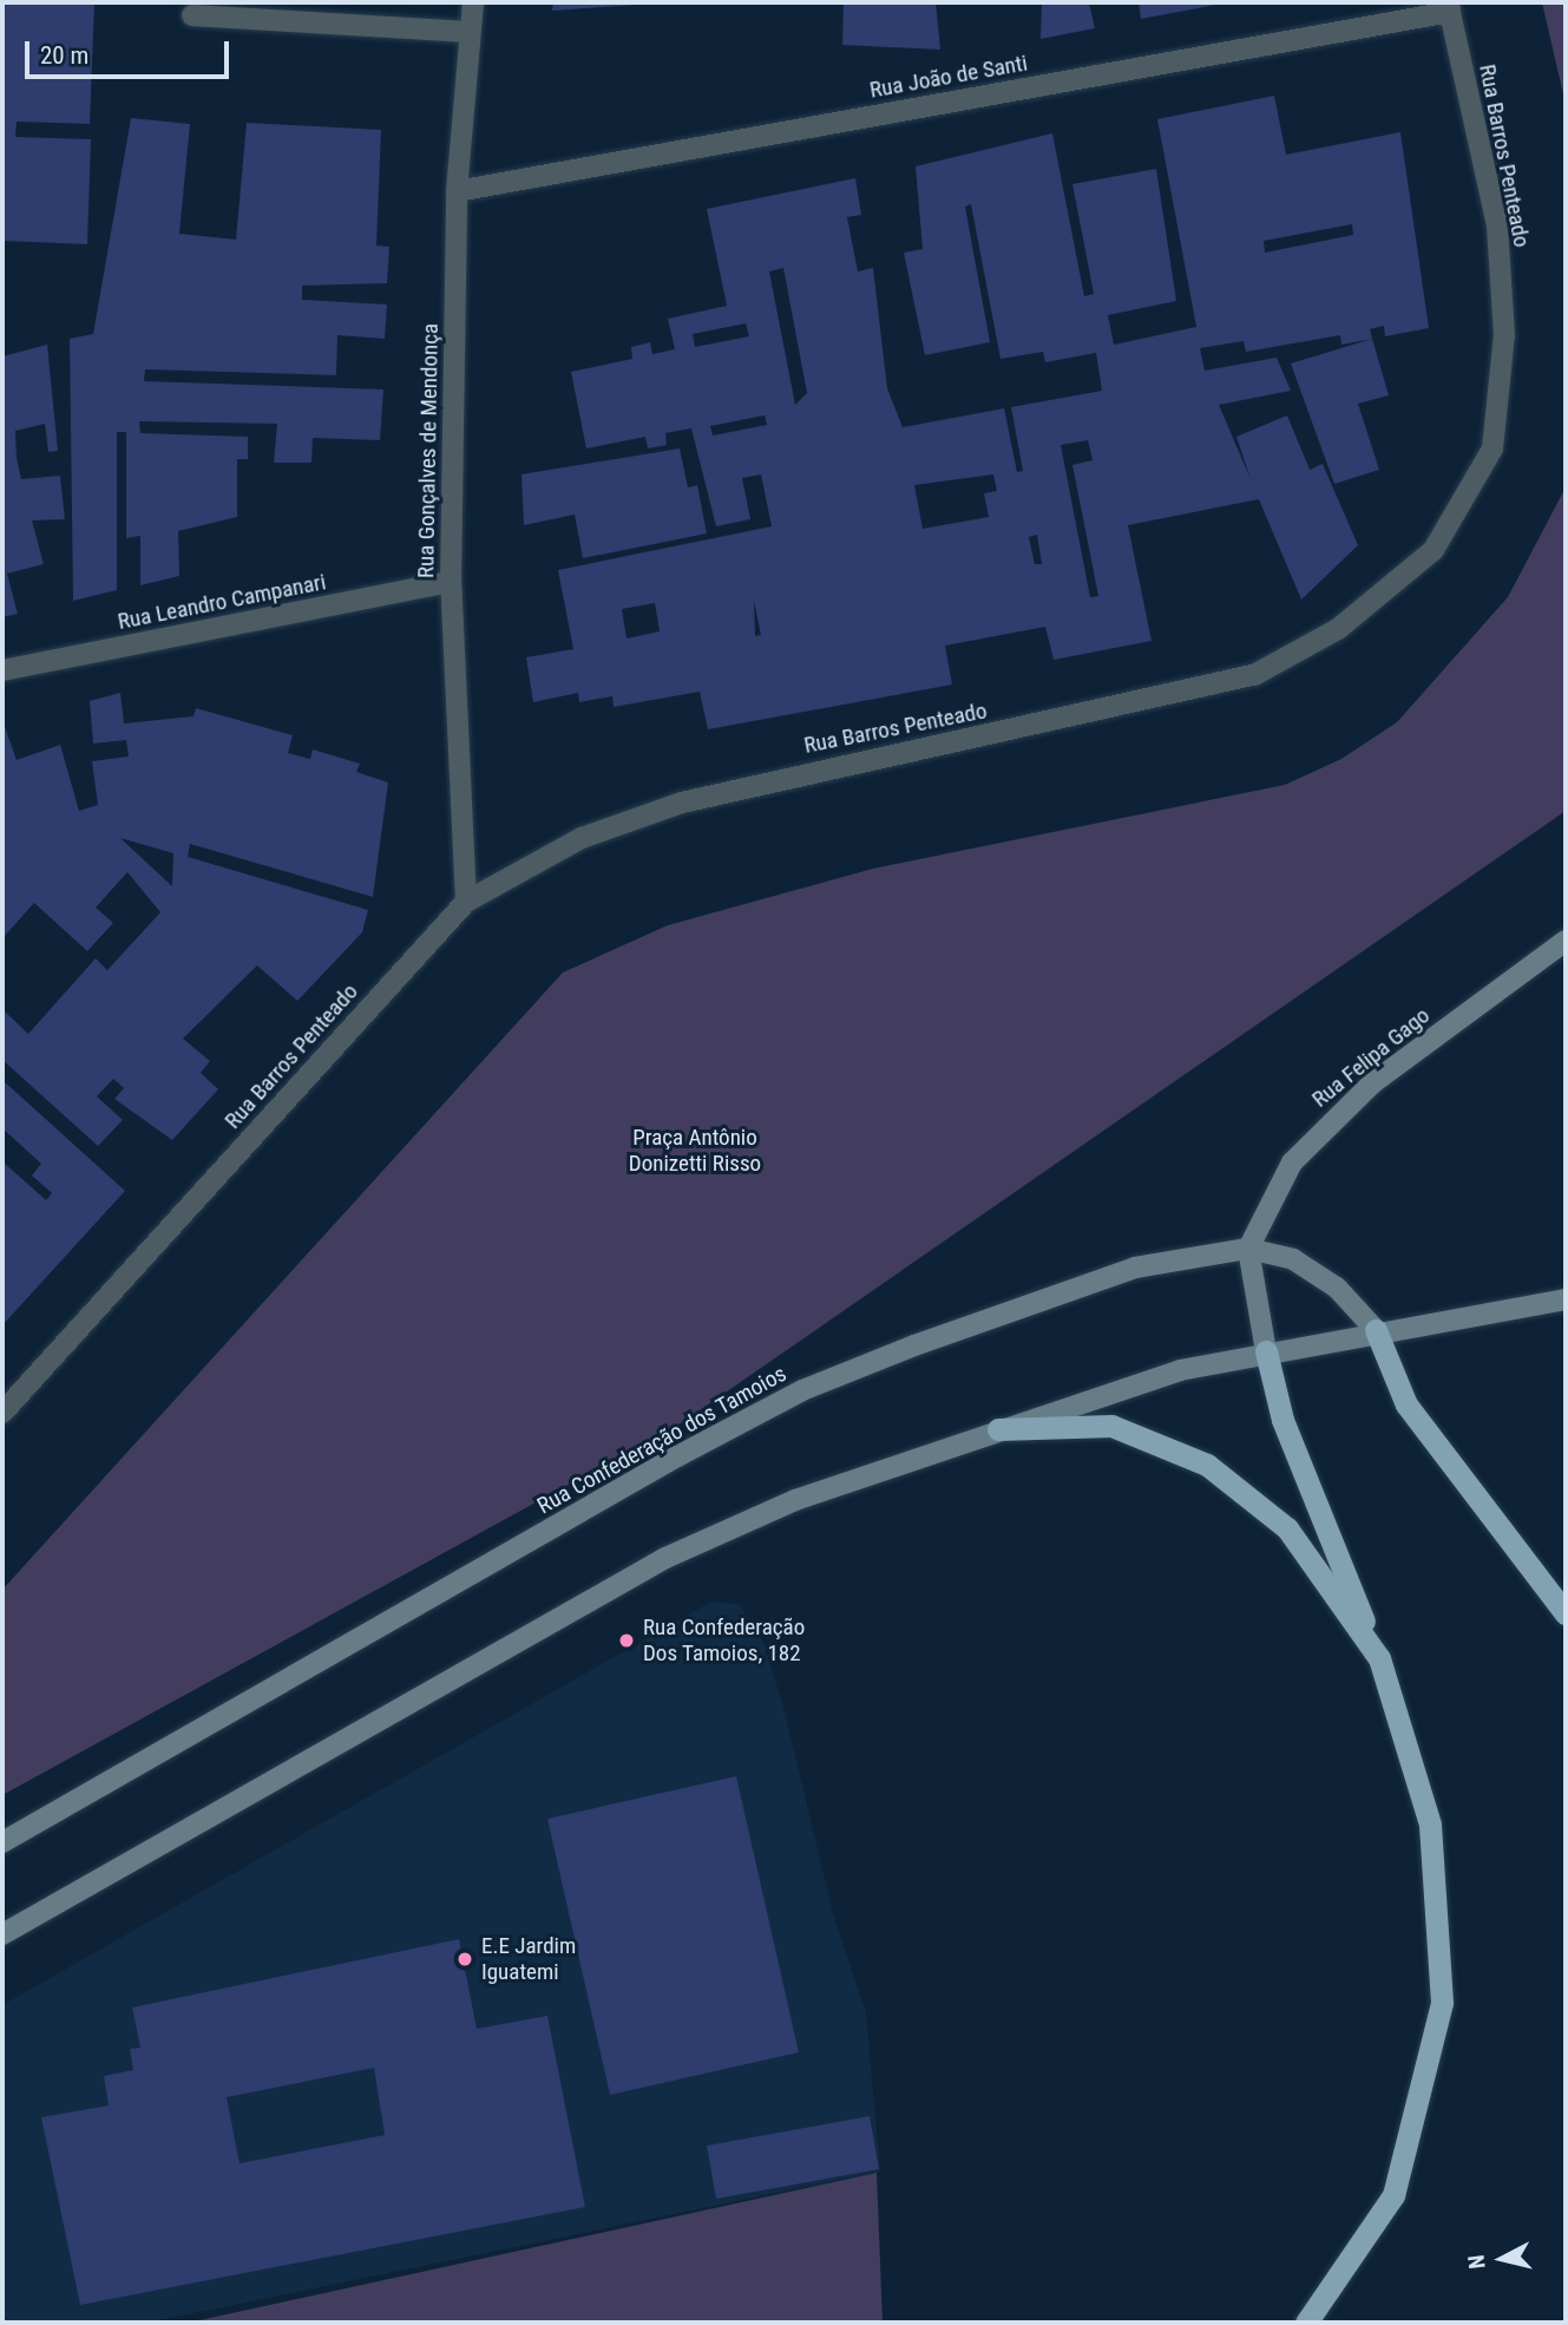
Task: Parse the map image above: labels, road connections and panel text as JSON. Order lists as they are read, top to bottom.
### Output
{
  "streets": {
    "main road": ["Rua Felipa Gago", "Rua Confederação dos Tamoios"],
    "street": [
      "Rua João de Santi",
      "Rua Barros Penteado",
      "Rua Gonçalves de Mendonça",
      "Rua Leandro Campanari"
    ]
  },
  "crossings": [
    ["Rua João de Santi", "Rua Barros Penteado"],
    ["Rua João de Santi", "Rua Gonçalves de Mendonça"],
    ["Rua Barros Penteado", "Rua Gonçalves de Mendonça"],
    ["Rua Gonçalves de Mendonça", "Rua Leandro Campanari"],
    ["Rua Felipa Gago", "Rua Confederação dos Tamoios"]
  ],
  "parks": ["Praça Antônio Donizetti Risso"],
  "places": ["Rua Confederação Dos Tamoios, 182", "E.E Jardim Iguatemi"],
  "scale_bar": "20 m",
  "north": "left"
}
